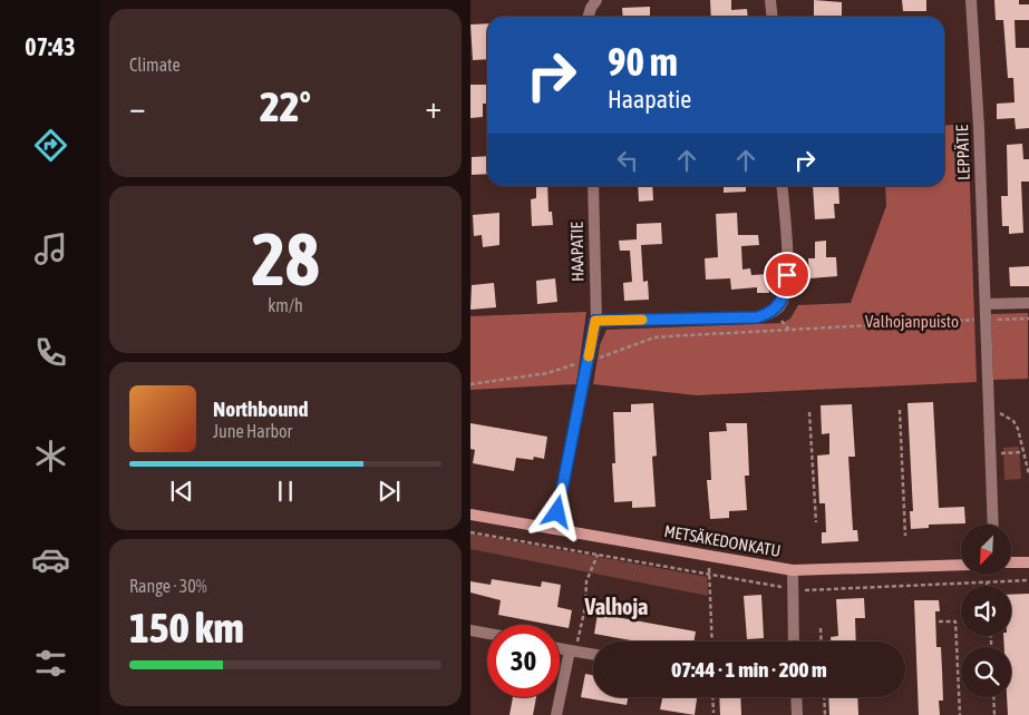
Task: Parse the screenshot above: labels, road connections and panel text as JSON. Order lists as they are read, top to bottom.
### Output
{
  "streets": {
    "street": ["LEPPÄTIE", "HAAPATIE", "METSÄKEDONKATU"]
  },
  "crossings": [
    ["HAAPATIE", "METSÄKEDONKATU"]
  ],
  "districts": ["Valhoja"],
  "parks": ["Valhojanpuisto"],
  "north": "bottom left",
  "page": {
    "tabs": "07:43",
    "tile": [
      "Climate",
      ["28", "km/h"],
      ["Range · 30%", "150 km"]
    ],
    "turn": ["90 m", "Haapatie"],
    "heat": ["−", "22°", "+"],
    "song": ["Northbound", "June Harbor"],
    "limit": "30",
    "trip": "07:44 · 1 min · 200 m"
  }
}
